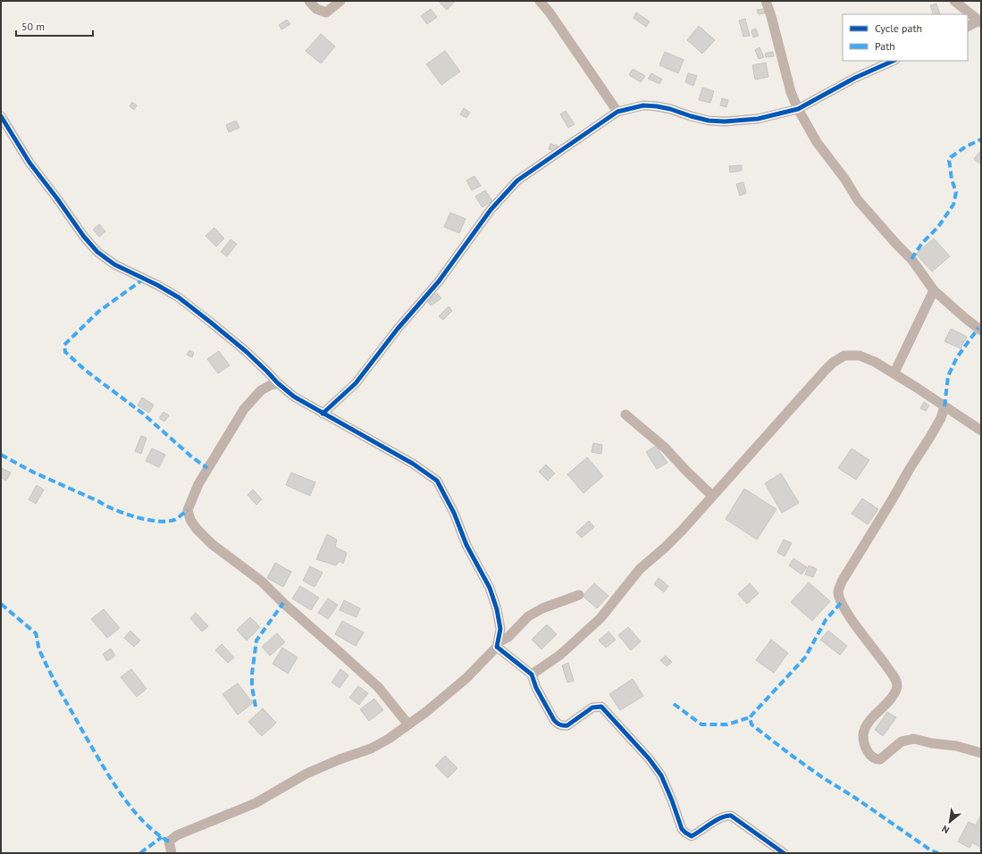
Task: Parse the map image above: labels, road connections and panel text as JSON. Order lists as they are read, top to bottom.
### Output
{
  "legend": ["Cycle path", "Path"],
  "scale_bar": "50 m",
  "north": "bottom left"
}
